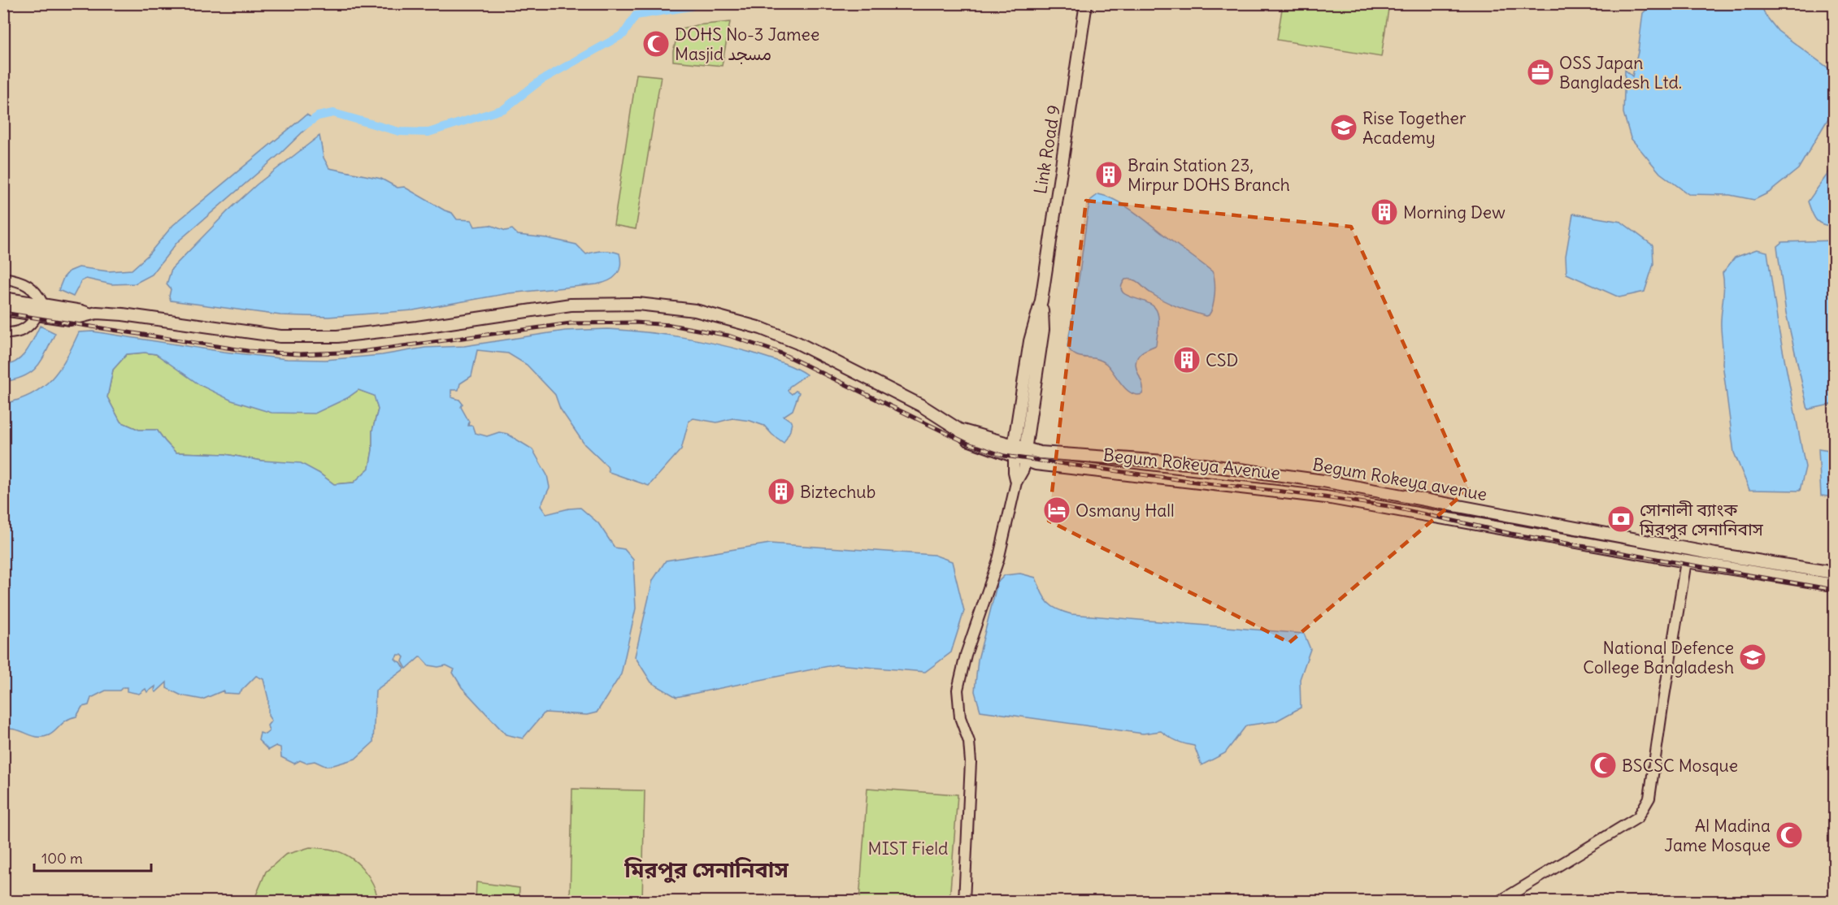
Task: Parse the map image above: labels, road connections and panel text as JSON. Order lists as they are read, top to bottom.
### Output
{
  "streets": {
    "main road": ["Link Road 9", "Begum Rokeya Avenue", "Begum Rokeya avenue"]
  },
  "crossings": [
    ["Link Road 9", "Begum Rokeya Avenue"],
    ["Link Road 9", "Begum Rokeya avenue"],
    ["Begum Rokeya Avenue", "Begum Rokeya avenue"]
  ],
  "districts": ["মিরপুর সেনানিবাস"],
  "parks": ["MIST Field"],
  "places": {
    "mosque": ["DOHS No-3 Jamee Masjid مسجد", "BSCSC Mosque", "Al Madina Jame Mosque"],
    "office": ["OSS Japan Bangladesh Ltd."],
    "school or university": ["Rise Together Academy", "National Defence College Bangladesh"],
    "building": [
      "Brain Station 23, Mirpur DOHS Branch",
      "Morning Dew",
      "CSD",
      "Biztechub"
    ],
    "hotel": ["Osmany Hall"],
    "bank": ["সোনালী ব্যাংক মিরপুর সেনানিবাস"]
  },
  "scale_bar": "100 m"
}
